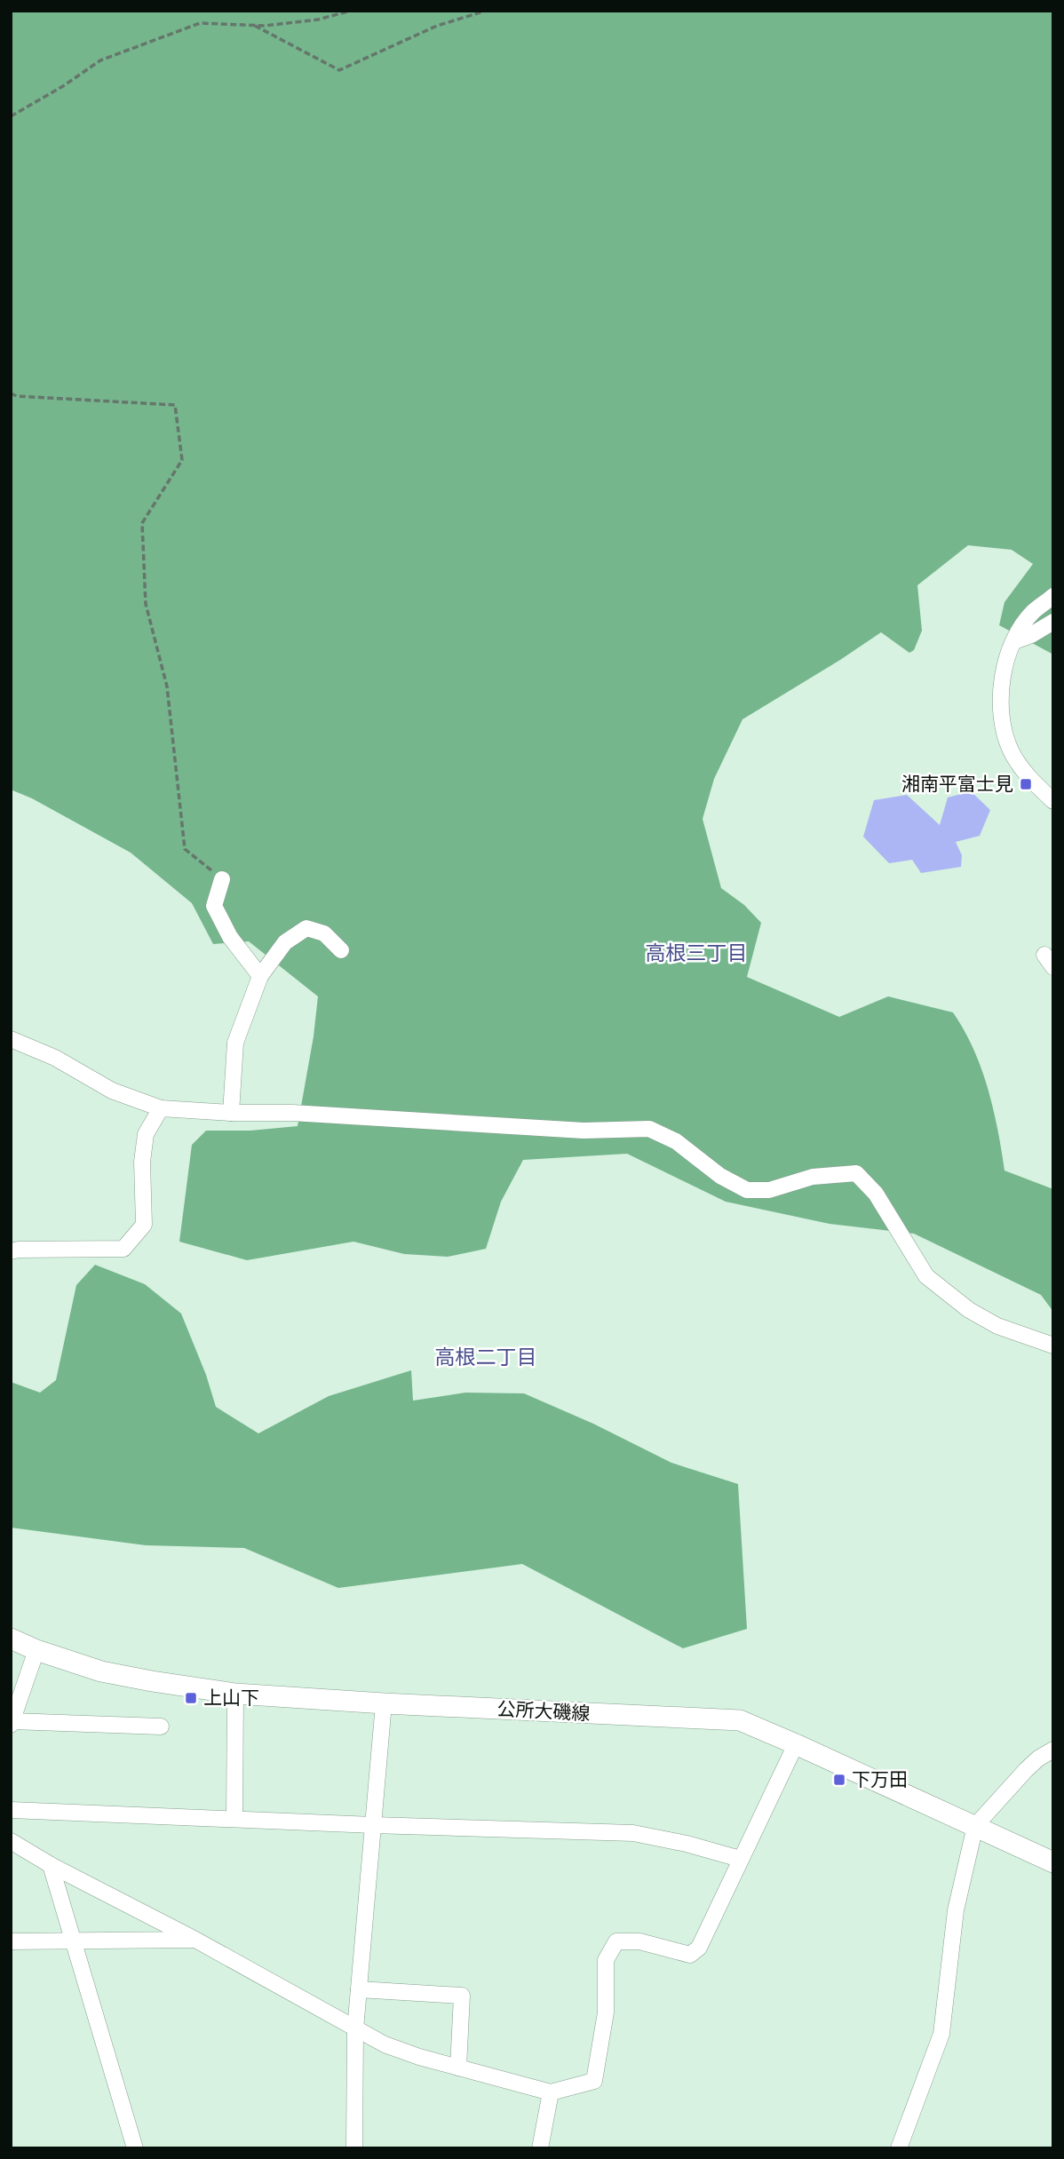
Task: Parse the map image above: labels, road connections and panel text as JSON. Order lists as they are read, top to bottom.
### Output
{
  "streets": {
    "main road": ["公所大磯線"]
  },
  "districts": ["高根三丁目", "高根二丁目"],
  "places": {
    "transit": ["湘南平富士見", "上山下", "下万田"]
  }
}
